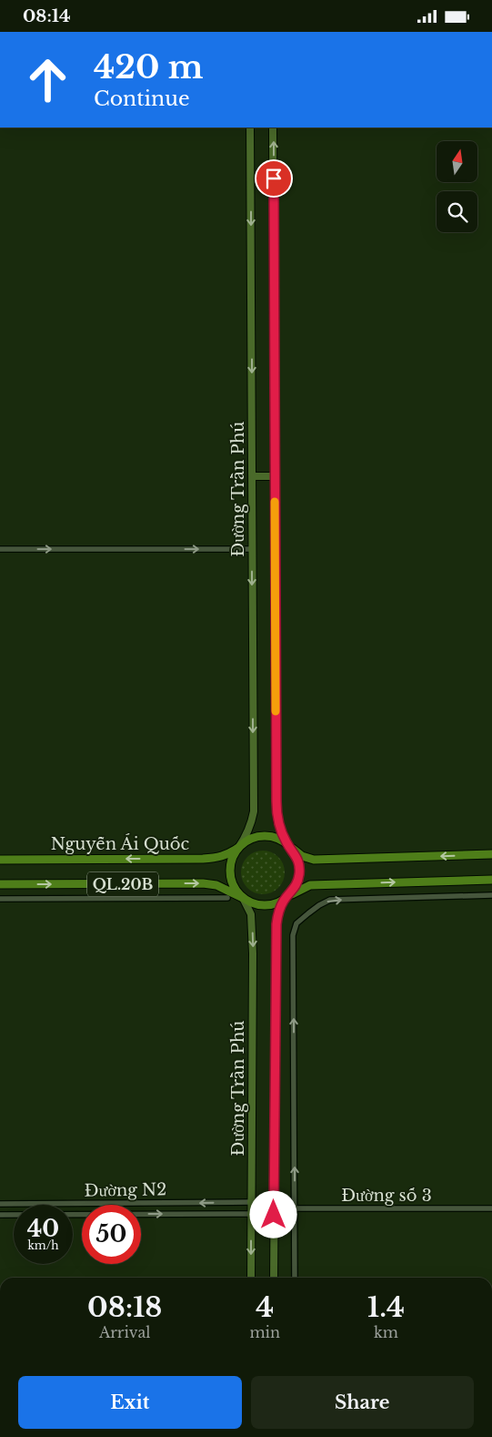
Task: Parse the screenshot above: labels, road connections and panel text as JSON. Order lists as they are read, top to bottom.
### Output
{
  "streets": {
    "main road": ["Đường Trần Phú", "Nguyễn Ái Quốc", "QL.20B"],
    "street": ["Đường N2", "Đường số 3"]
  },
  "crossings": [
    ["Đường Trần Phú", "Nguyễn Ái Quốc"],
    ["Đường Trần Phú", "QL.20B"],
    ["Đường Trần Phú", "Đường N2"],
    ["Nguyễn Ái Quốc", "QL.20B"]
  ],
  "north": "top",
  "page": {
    "status": "08:14",
    "turn": ["420 m", "Continue"],
    "speed": "40 km/h",
    "limit": "50",
    "eta": [
      "08:18",
      "Arrival",
      "4",
      "min",
      "1.4",
      "km"
    ],
    "buttons": ["Exit", "Share"]
  }
}
